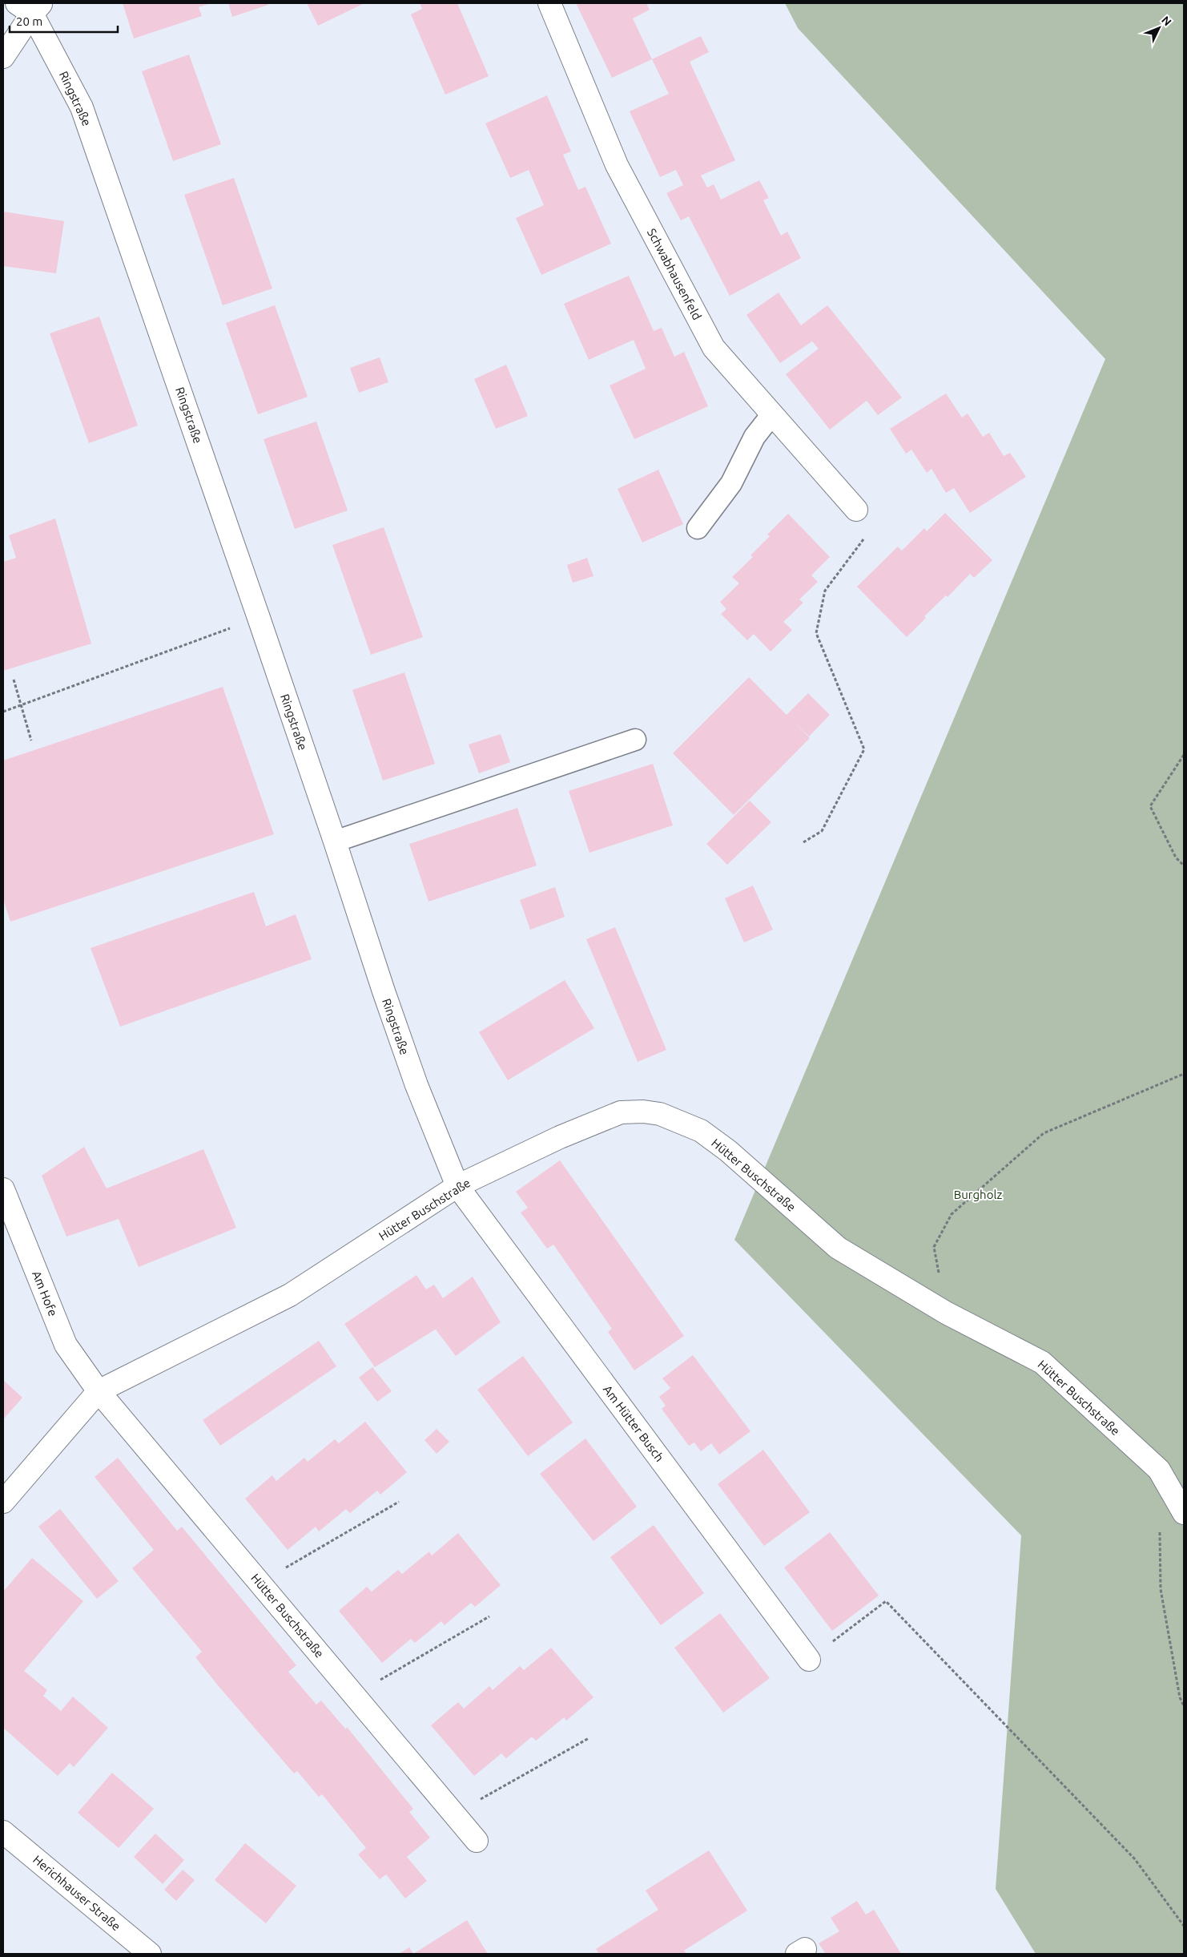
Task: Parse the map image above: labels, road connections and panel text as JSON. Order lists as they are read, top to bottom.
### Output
{
  "streets": {
    "street": [
      "Ringstraße",
      "Schwabhausenfeld",
      "Hütter Buschstraße",
      "Am Hofe",
      "Am Hütter Busch",
      "Herichhauser Straße"
    ]
  },
  "crossings": [
    ["Ringstraße", "Hütter Buschstraße"],
    ["Ringstraße", "Am Hütter Busch"],
    ["Hütter Buschstraße", "Am Hofe"],
    ["Hütter Buschstraße", "Am Hütter Busch"]
  ],
  "parks": ["Burgholz"],
  "scale_bar": "20 m",
  "north": "top right"
}
